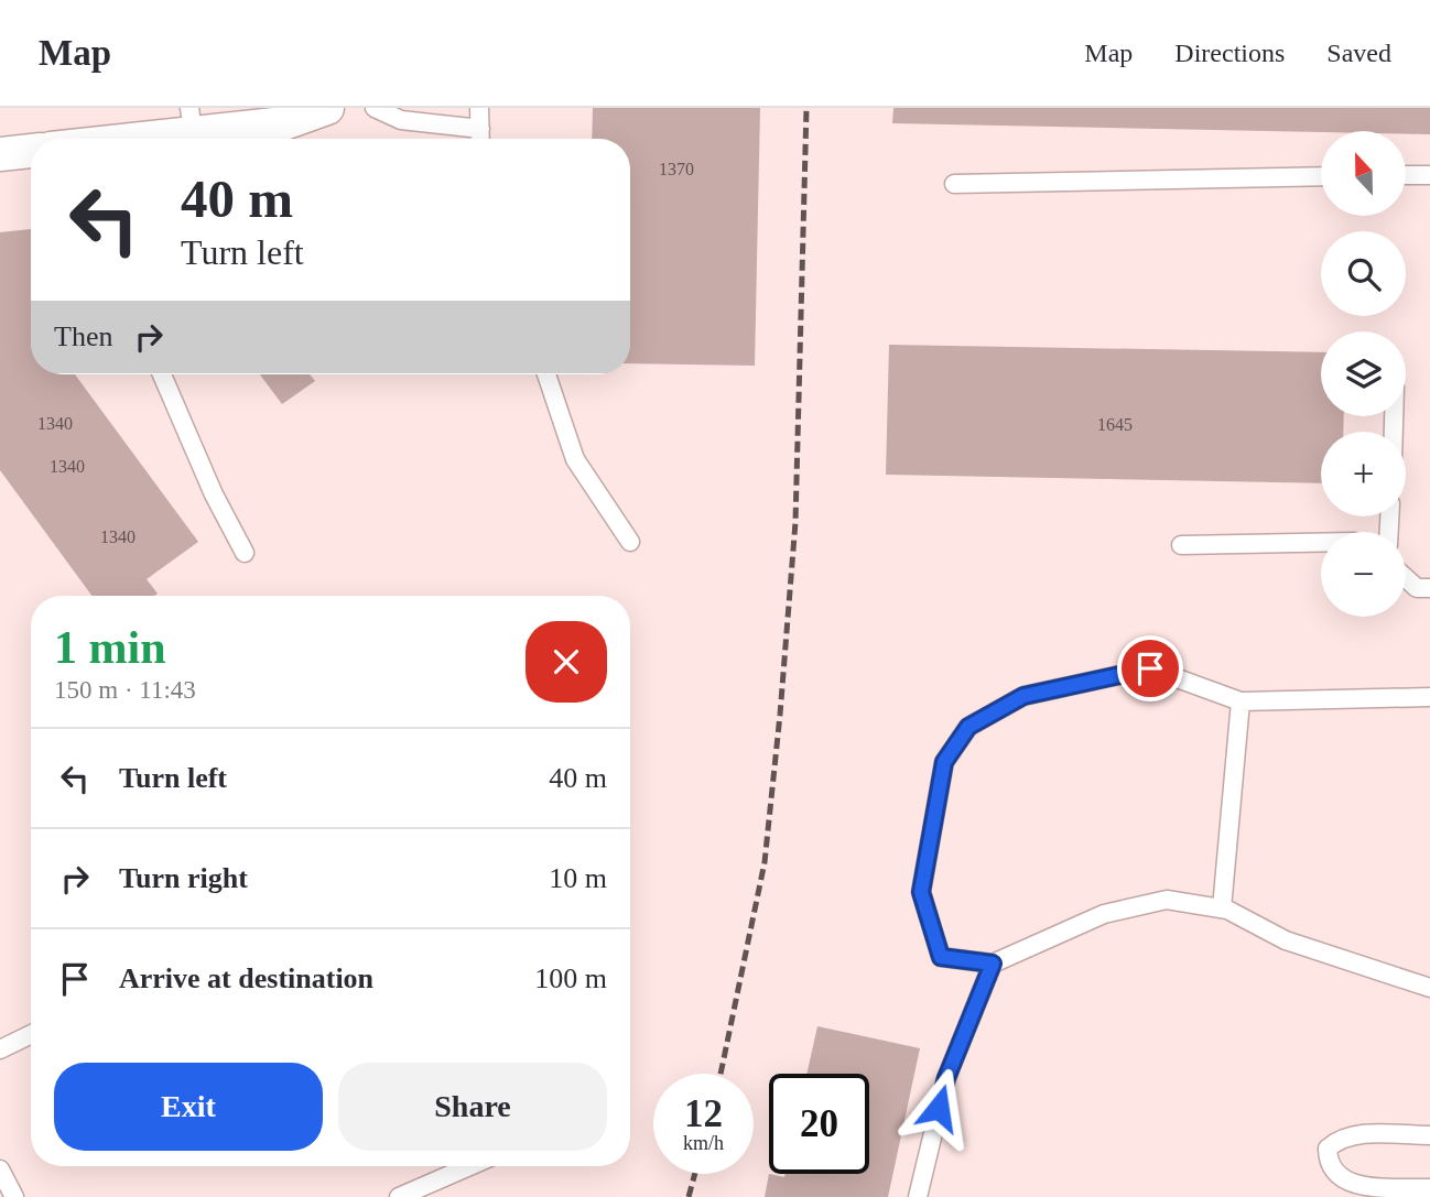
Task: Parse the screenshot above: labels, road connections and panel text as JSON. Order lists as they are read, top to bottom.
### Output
{
  "house_numbers": [
    "1370",
    "1340",
    "1645",
    "1340",
    "1340"
  ],
  "north": "top",
  "page": {
    "header": "Map",
    "nav": ["Map", "Directions", "Saved"],
    "map_buttons": ["+", "−"],
    "turn": ["40 m", "Turn left"],
    "then": "Then",
    "heading": ["1 min", "150 m · 11:43"],
    "list": [
      {
        "name": "Turn left",
        "value": "40 m"
      },
      {
        "name": "Turn right",
        "value": "10 m"
      },
      {
        "name": "Arrive at destination",
        "value": "100 m"
      }
    ],
    "buttons": ["Exit", "Share"],
    "speed": "12 km/h",
    "limit": "20"
  }
}
